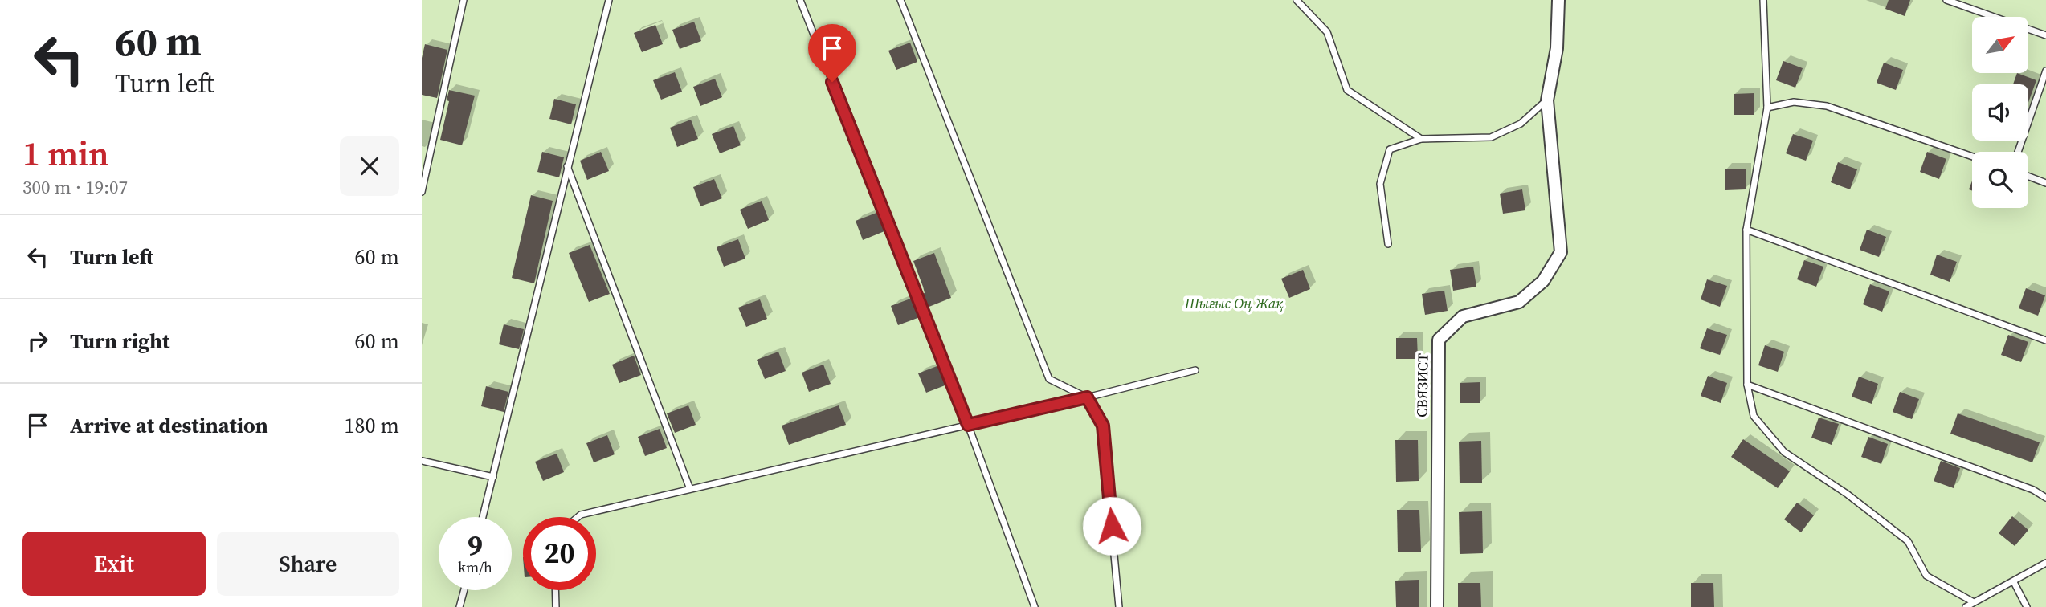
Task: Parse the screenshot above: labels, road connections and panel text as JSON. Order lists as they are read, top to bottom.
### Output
{
  "streets": {
    "street": ["СВЯЗИСТ"]
  },
  "parks": ["Шығыс Оң Жақ"],
  "north": "top right",
  "page": {
    "turn": ["60 m", "Turn left"],
    "heading": ["1 min", "300 m · 19:07"],
    "list": [
      {
        "name": "Turn left",
        "value": "60 m"
      },
      {
        "name": "Turn right",
        "value": "60 m"
      },
      {
        "name": "Arrive at destination",
        "value": "180 m"
      }
    ],
    "speed": "9 km/h",
    "limit": "20",
    "buttons": ["Exit", "Share"]
  }
}
